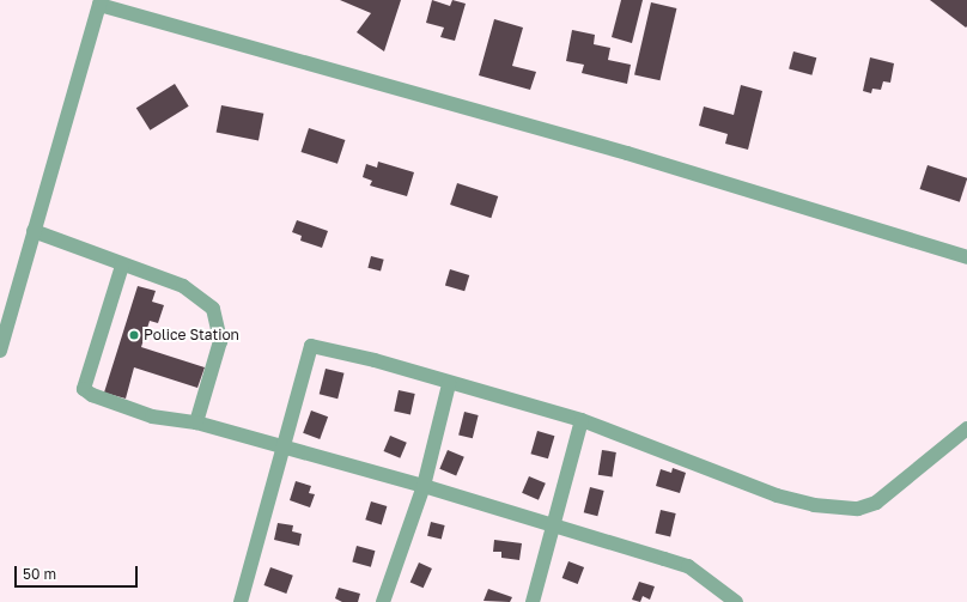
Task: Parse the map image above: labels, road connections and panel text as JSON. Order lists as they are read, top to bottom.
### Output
{
  "places": ["Police Station"],
  "scale_bar": "50 m"
}
